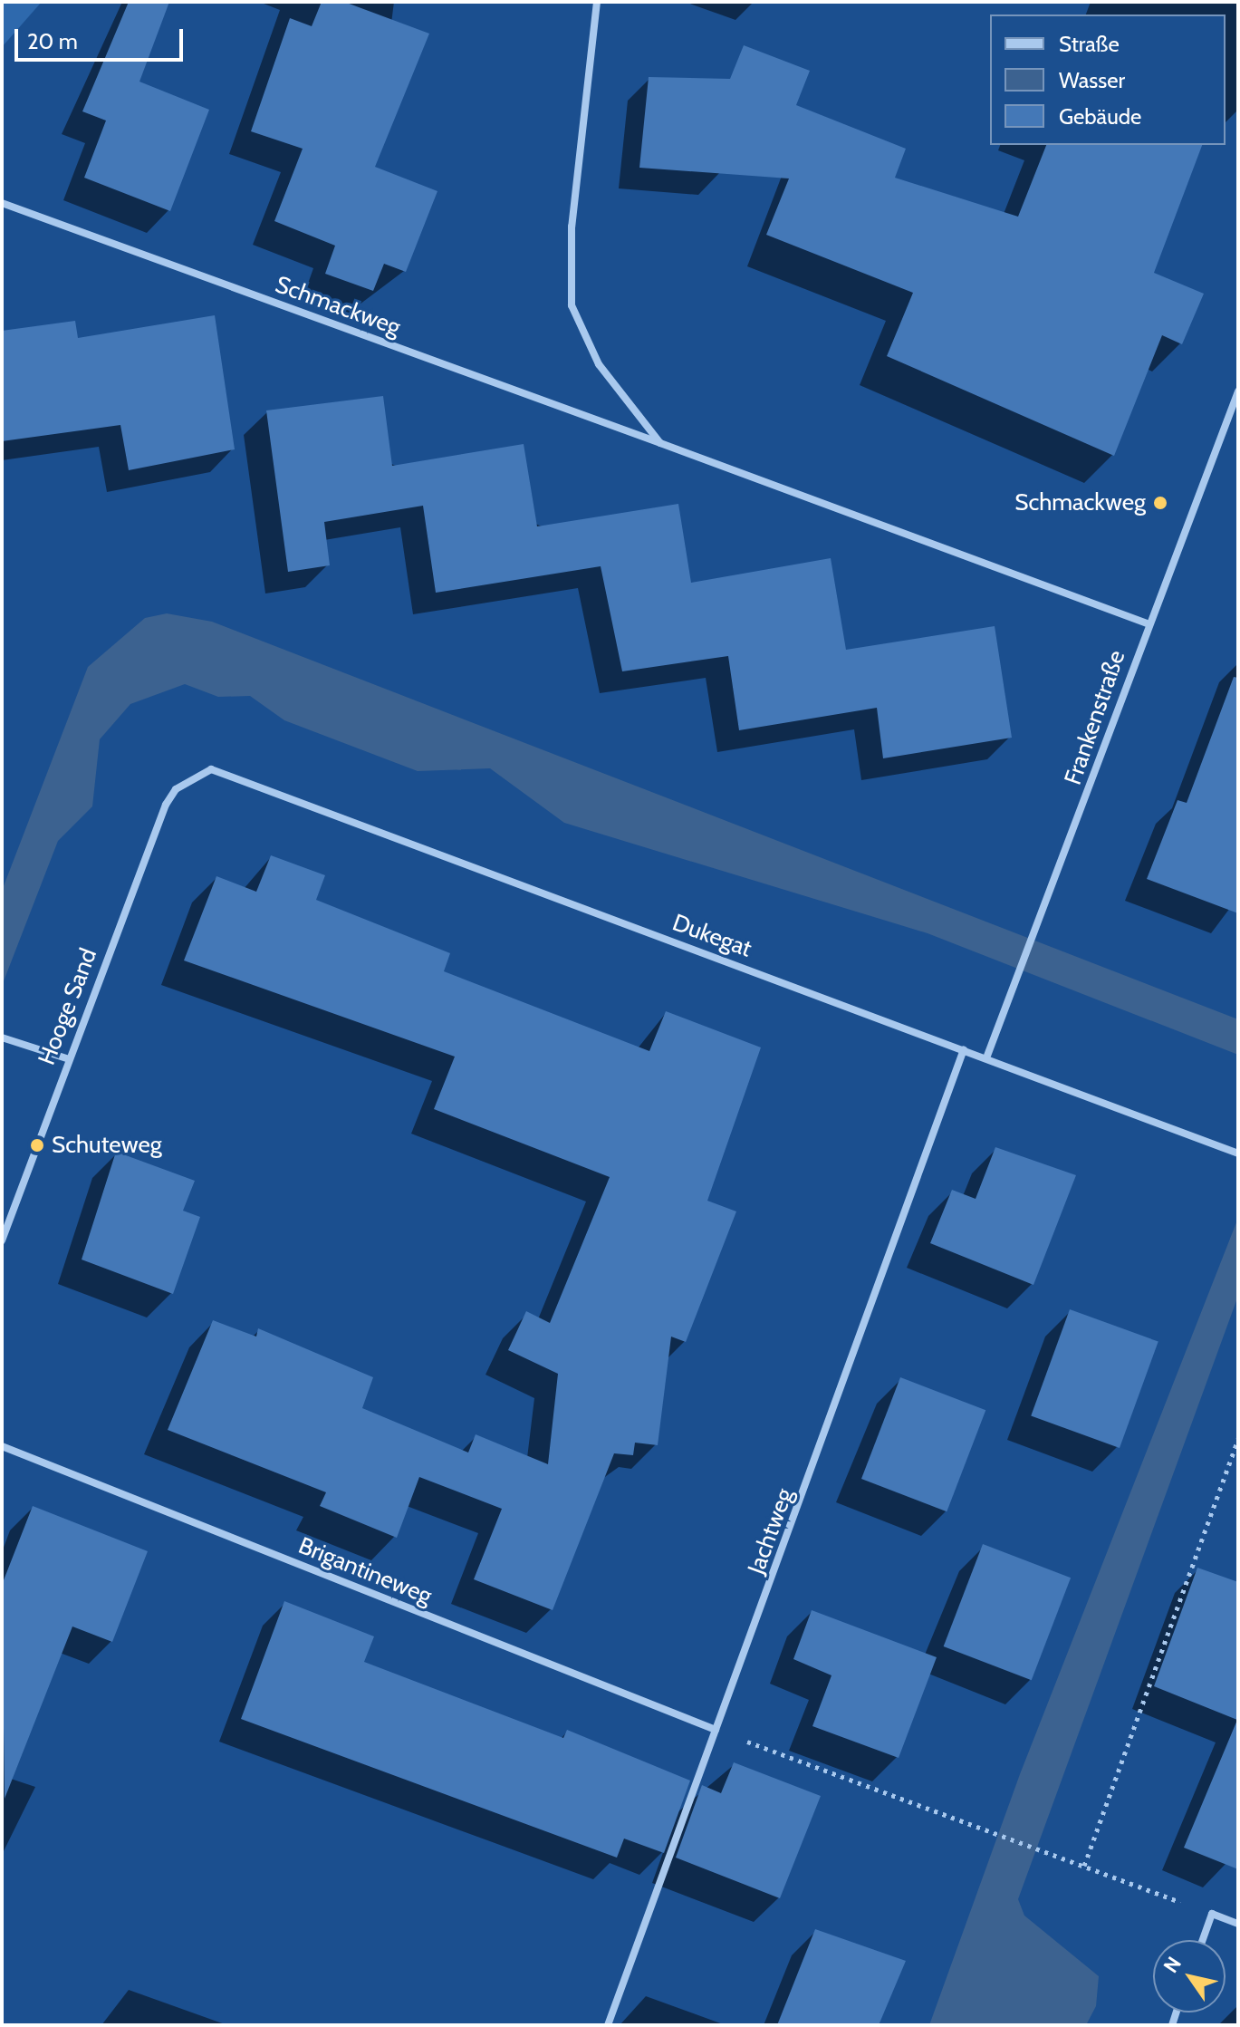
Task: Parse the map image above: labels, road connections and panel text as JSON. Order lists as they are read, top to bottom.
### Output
{
  "streets": {
    "street": [
      "Schmackweg",
      "Frankenstraße",
      "Dukegat",
      "Hooge Sand",
      "Jachtweg",
      "Brigantineweg"
    ]
  },
  "crossings": [
    ["Schmackweg", "Frankenstraße"],
    ["Frankenstraße", "Dukegat"],
    ["Dukegat", "Hooge Sand"],
    ["Dukegat", "Jachtweg"],
    ["Jachtweg", "Brigantineweg"]
  ],
  "places": ["Schmackweg", "Schuteweg"],
  "legend": ["Straße", "Wasser", "Gebäude"],
  "scale_bar": "20 m",
  "north": "top left"
}
